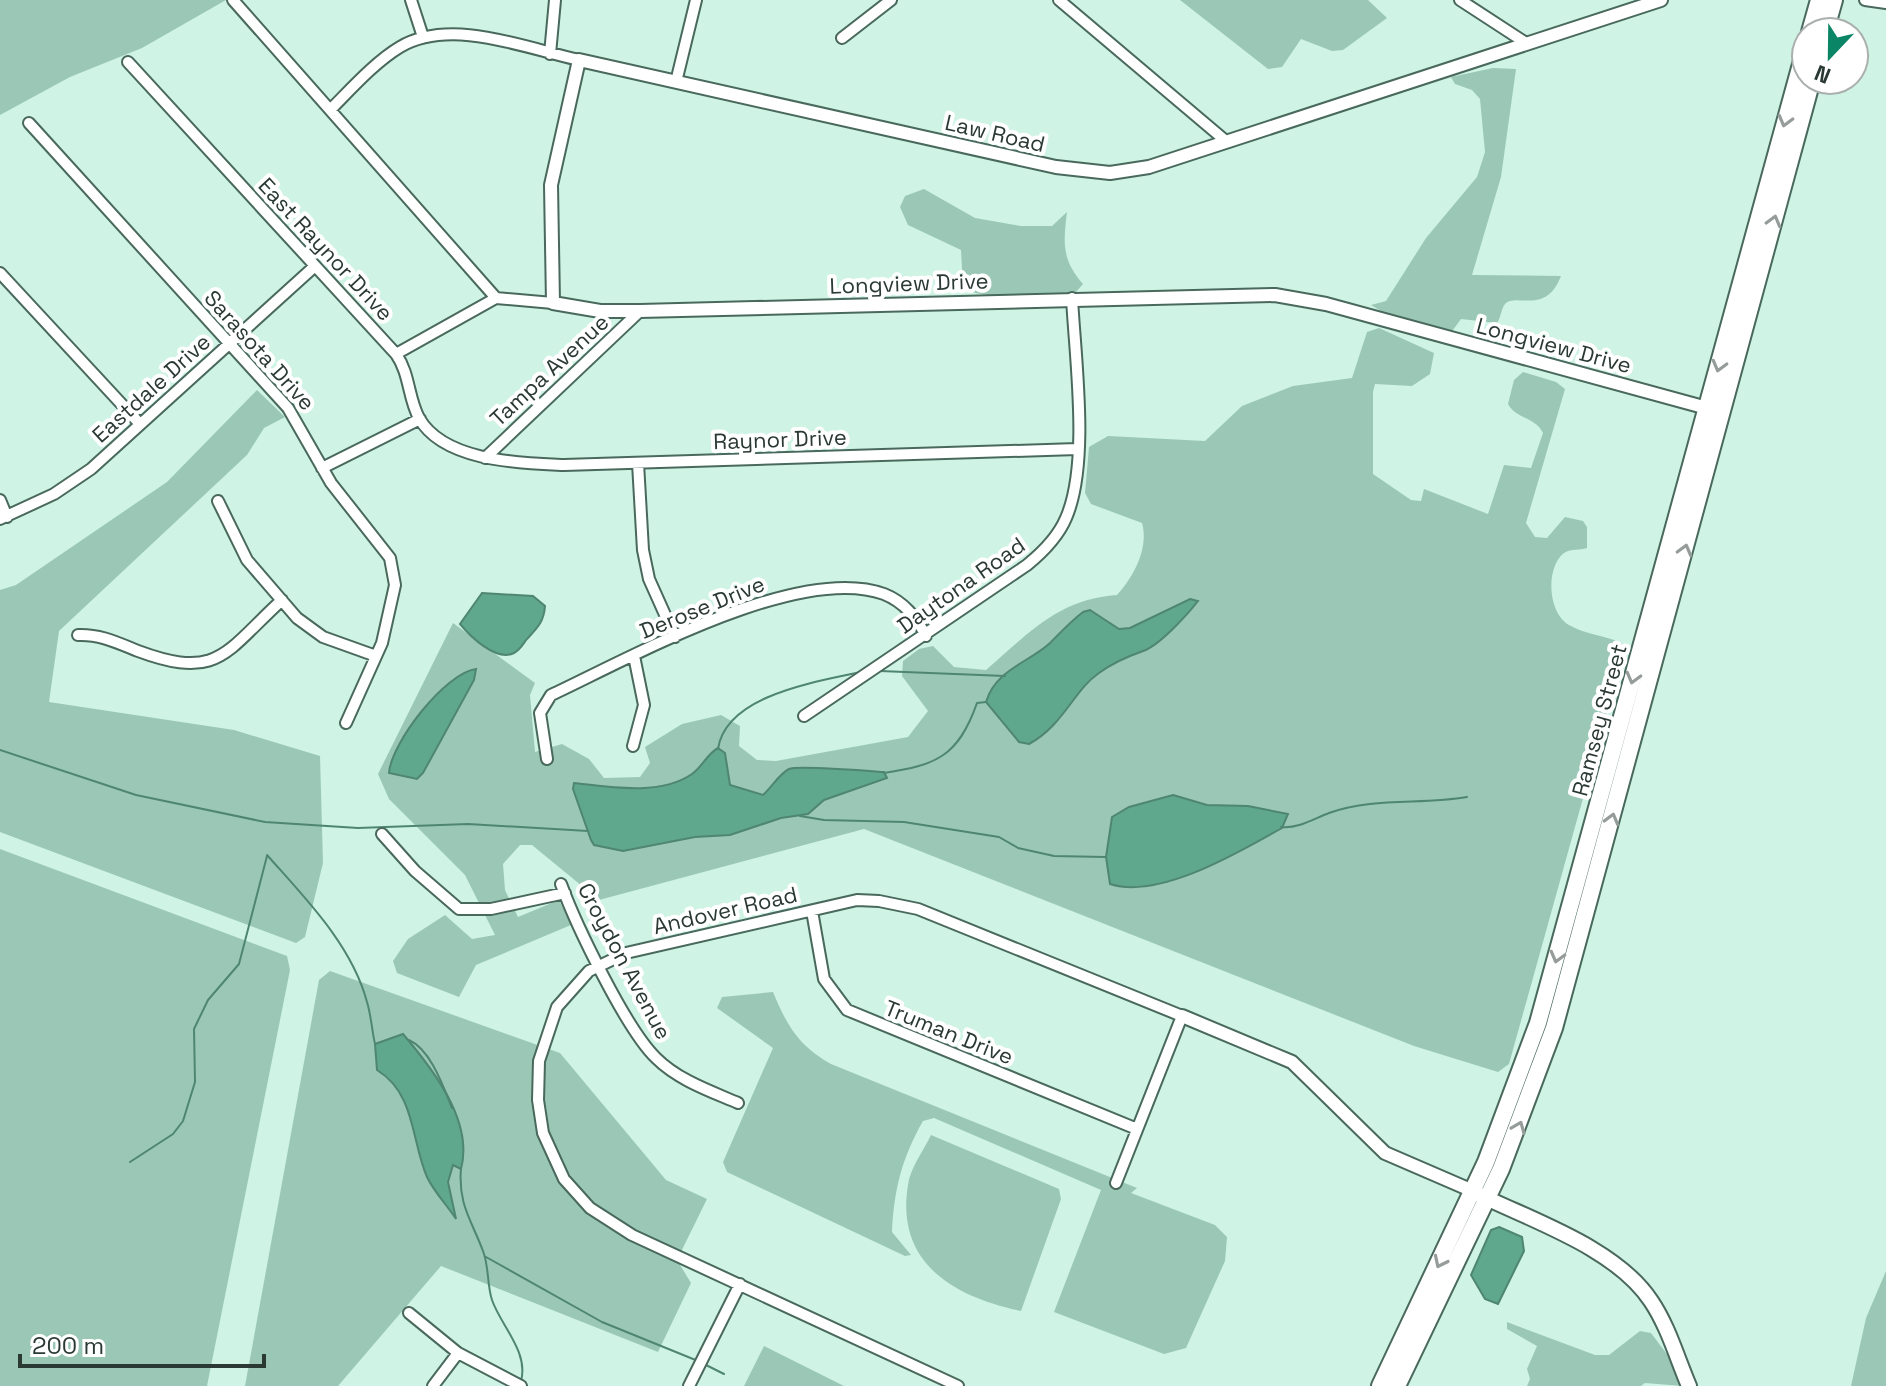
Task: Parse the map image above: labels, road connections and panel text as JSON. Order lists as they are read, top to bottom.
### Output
{
  "streets": {
    "main road": ["Ramsey Street"],
    "street": [
      "Law Road",
      "East Raynor Drive",
      "Longview Drive",
      "Sarasota Drive",
      "Tampa Avenue",
      "Eastdale Drive",
      "Raynor Drive",
      "Daytona Road",
      "Derose Drive",
      "Andover Road",
      "Croydon Avenue",
      "Truman Drive"
    ]
  },
  "crossings": [
    ["East Raynor Drive", "Eastdale Drive"],
    ["Longview Drive", "Tampa Avenue"],
    ["Longview Drive", "Daytona Road"],
    ["Longview Drive", "Ramsey Street"],
    ["Sarasota Drive", "Eastdale Drive"],
    ["Tampa Avenue", "Raynor Drive"],
    ["Raynor Drive", "Daytona Road"],
    ["Daytona Road", "Derose Drive"],
    ["Ramsey Street", "Andover Road"],
    ["Andover Road", "Croydon Avenue"],
    ["Andover Road", "Truman Drive"]
  ],
  "scale_bar": "200 m",
  "north": "bottom"
}
